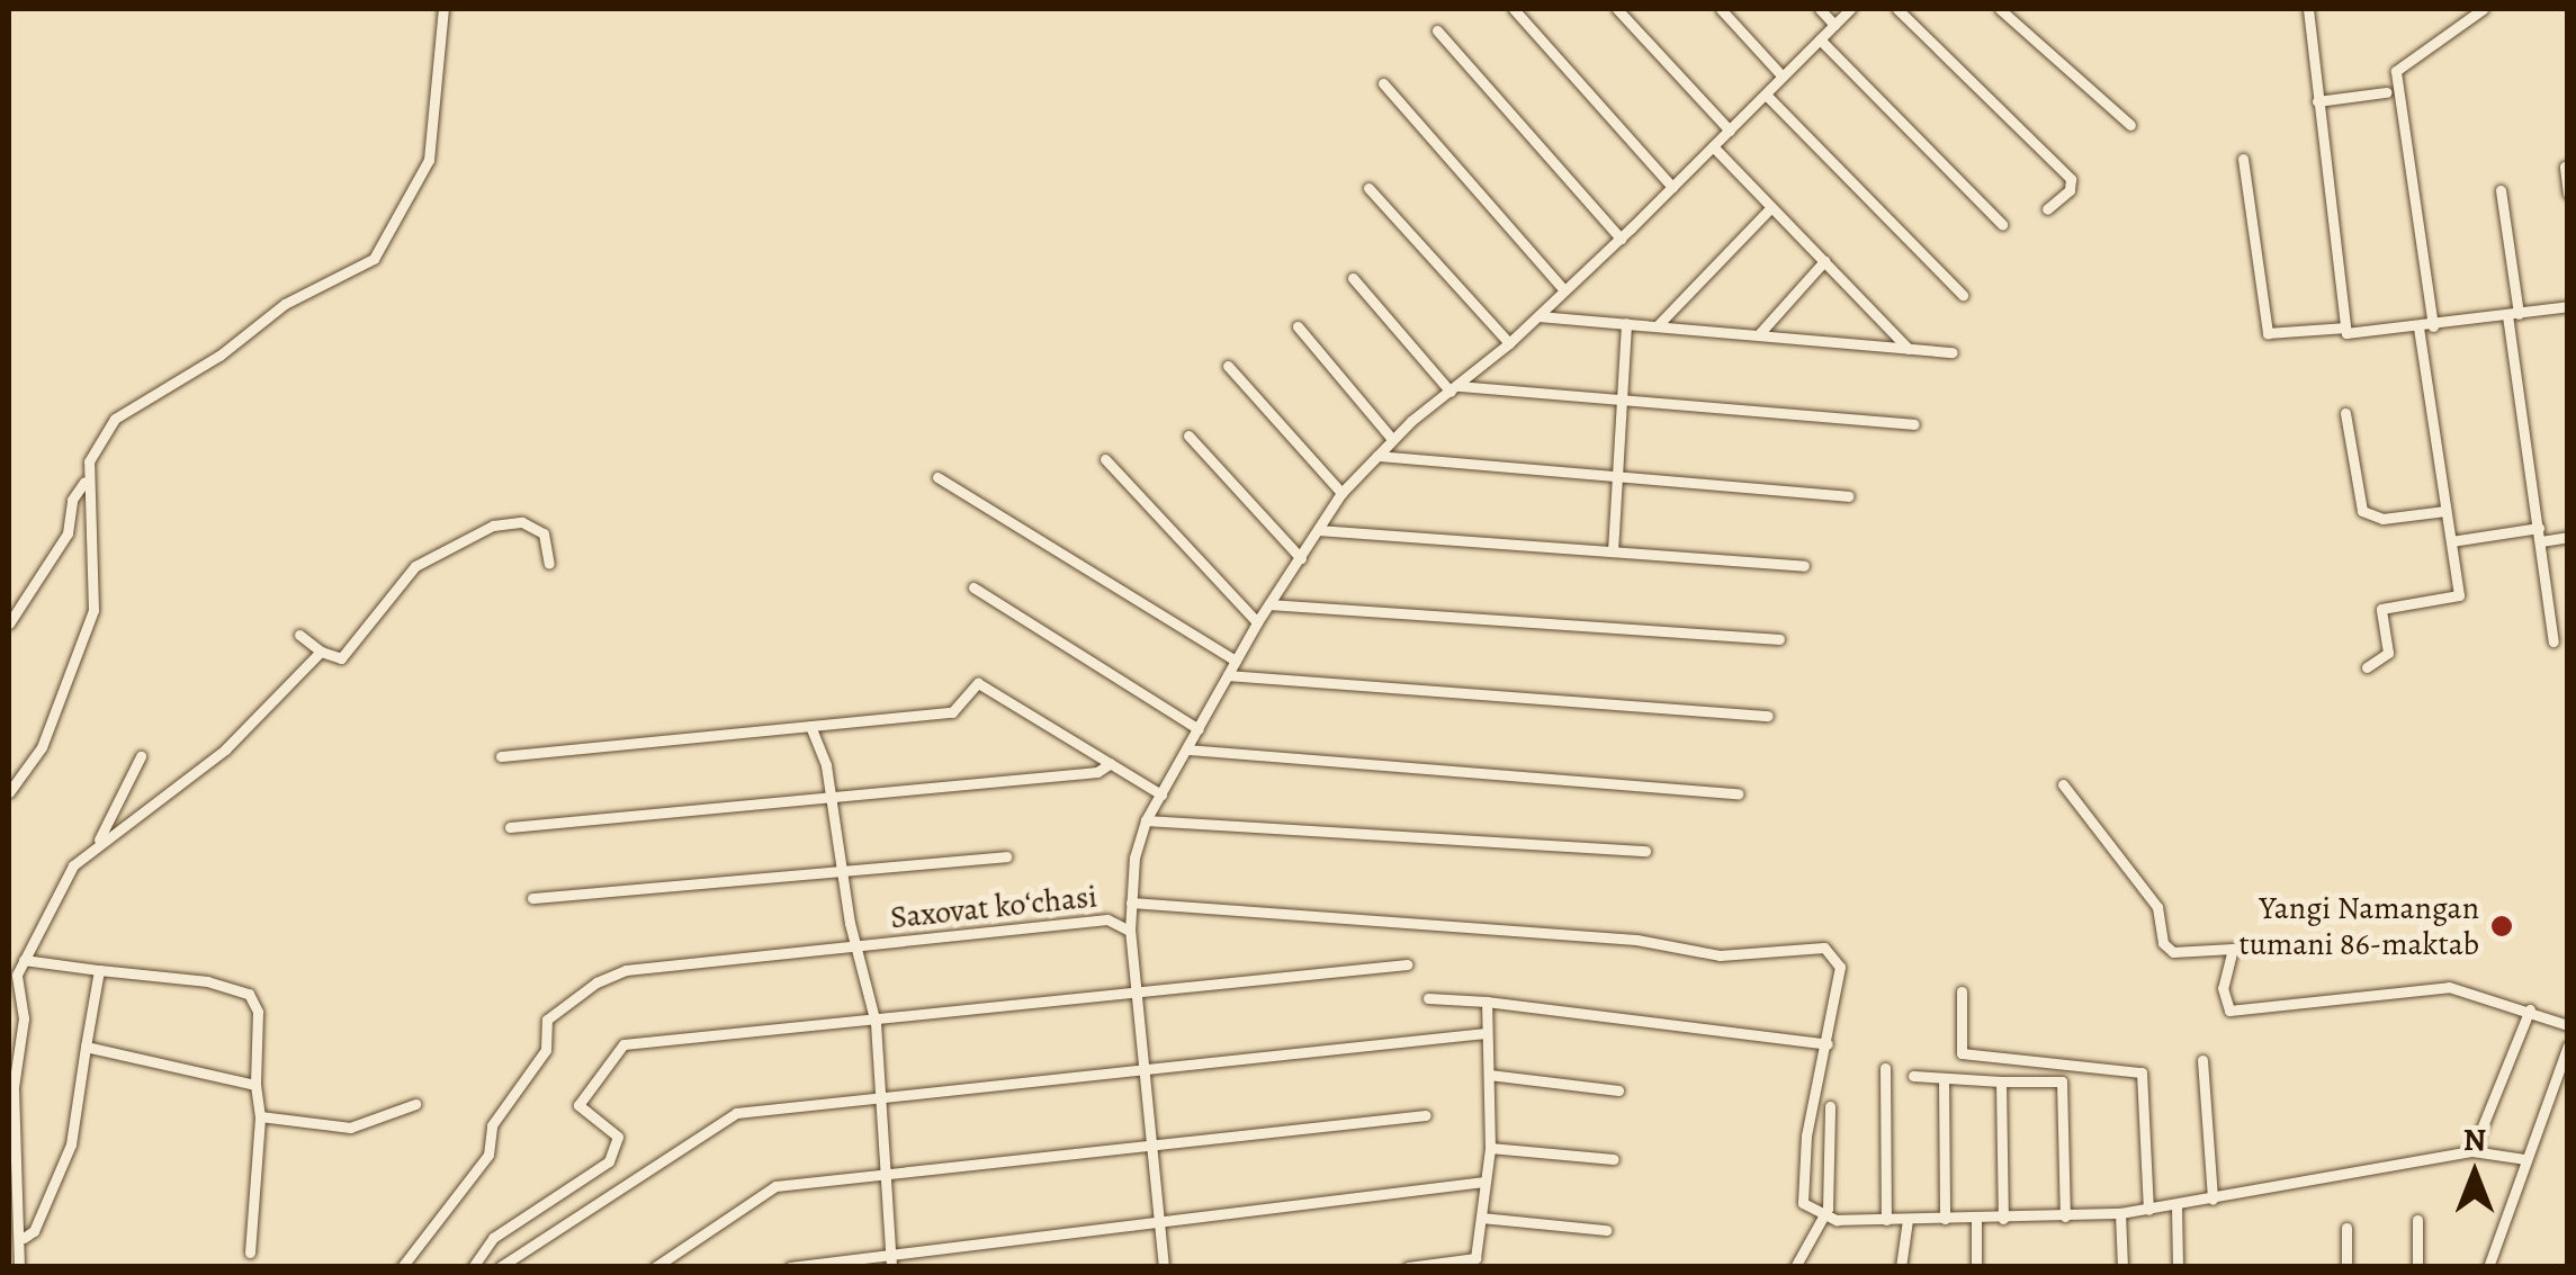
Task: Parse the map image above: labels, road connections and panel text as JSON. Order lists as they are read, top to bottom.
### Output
{
  "streets": {
    "street": ["Saxovat koʻchasi"]
  },
  "places": ["Yangi Namangan tumani 86-maktab"],
  "north": "top"
}
